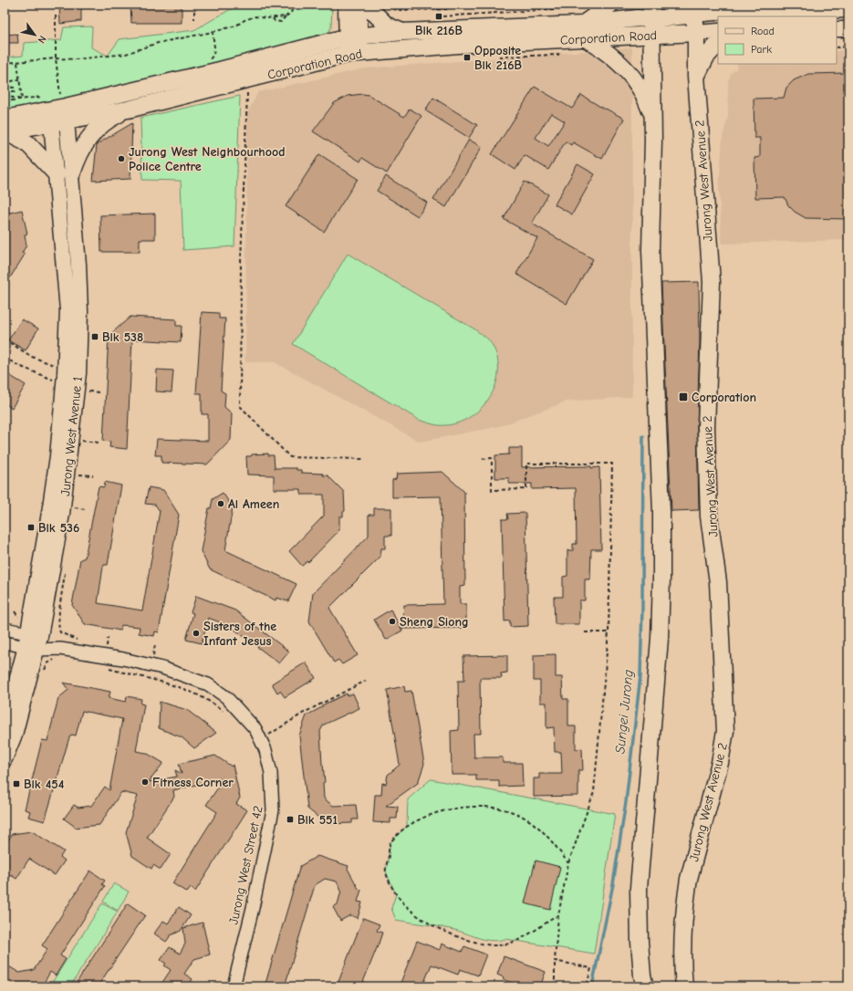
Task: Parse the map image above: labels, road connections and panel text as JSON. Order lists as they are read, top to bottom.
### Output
{
  "streets": {
    "main road": ["Corporation Road", "Jurong West Avenue 2"],
    "street": ["Jurong West Avenue 1", "Jurong West Street 42"]
  },
  "crossings": [
    ["Corporation Road", "Jurong West Avenue 2"],
    ["Corporation Road", "Jurong West Avenue 1"],
    ["Jurong West Avenue 1", "Jurong West Street 42"]
  ],
  "water": ["Sungei Jurong"],
  "places": {
    "transit": [
      "Blk 216B",
      "Opposite Blk 216B",
      "Blk 538",
      "Corporation",
      "Blk 536",
      "Blk 454",
      "Blk 551"
    ],
    "other": [
      "Jurong West Neighbourhood Police Centre",
      "Al Ameen",
      "Sheng Siong",
      "Sisters of the Infant Jesus",
      "Fitness Corner"
    ]
  },
  "legend": ["Road", "Park"],
  "north": "bottom right"
}
